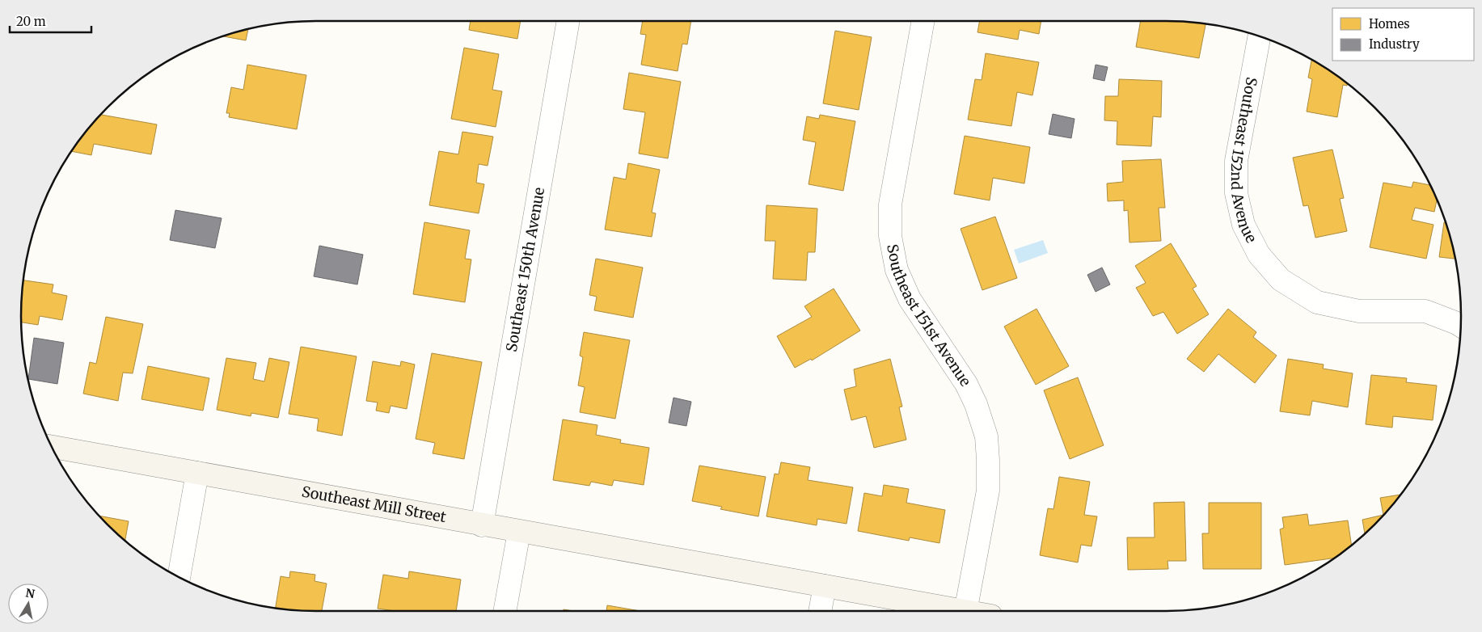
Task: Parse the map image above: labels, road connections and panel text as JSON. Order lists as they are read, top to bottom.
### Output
{
  "streets": {
    "street": [
      "Southeast 152nd Avenue",
      "Southeast 150th Avenue",
      "Southeast 151st Avenue",
      "Southeast Mill Street"
    ]
  },
  "crossings": [
    ["Southeast 150th Avenue", "Southeast Mill Street"]
  ],
  "legend": ["Homes", "Industry"],
  "scale_bar": "20 m",
  "north": "top"
}
